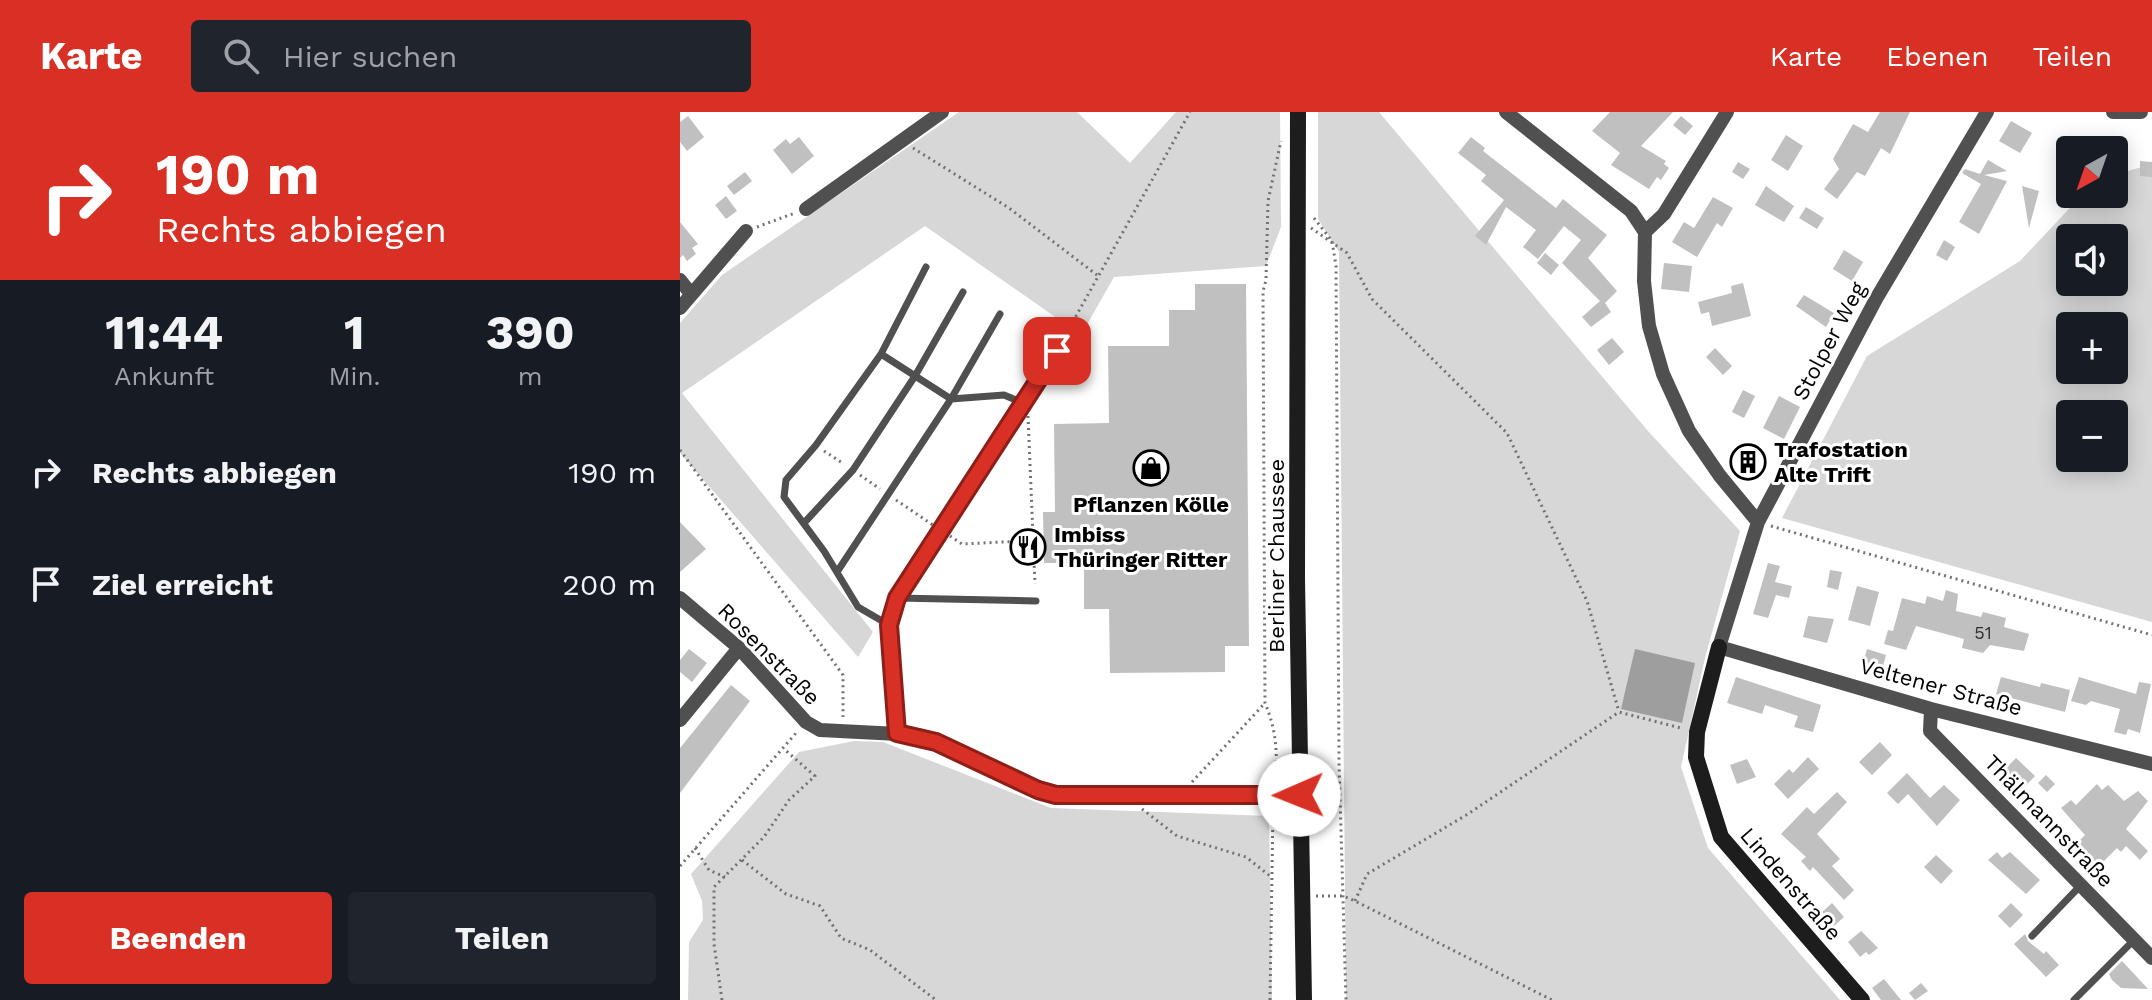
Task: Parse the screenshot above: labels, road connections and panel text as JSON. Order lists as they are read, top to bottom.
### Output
{
  "streets": {
    "main road": ["Berliner Chaussee", "Lindenstraße"],
    "street": [
      "Stolper Weg",
      "Rosenstraße",
      "Veltener Straße",
      "Thälmannstraße"
    ]
  },
  "crossings": [
    ["Stolper Weg", "Veltener Straße"],
    ["Stolper Weg", "Lindenstraße"],
    ["Berliner Chaussee", "Rosenstraße"],
    ["Veltener Straße", "Thälmannstraße"],
    ["Veltener Straße", "Lindenstraße"]
  ],
  "places": {
    "building": ["Trafostation Alte Trift"],
    "shop": ["Pflanzen Kölle"],
    "restaurant": ["Imbiss Thüringer Ritter"]
  },
  "house_numbers": ["51"],
  "north": "bottom left",
  "page": {
    "header": "Karte",
    "search": "Hier suchen",
    "nav": ["Karte", "Ebenen", "Teilen"],
    "turn": ["190 m", "Rechts abbiegen"],
    "map_buttons": ["+", "−"],
    "eta": [
      "11:44",
      "Ankunft",
      "1",
      "Min.",
      "390",
      "m"
    ],
    "list": [
      {
        "name": "Rechts abbiegen",
        "value": "190 m"
      },
      {
        "name": "Ziel erreicht",
        "value": "200 m"
      }
    ],
    "buttons": ["Beenden", "Teilen"]
  }
}
